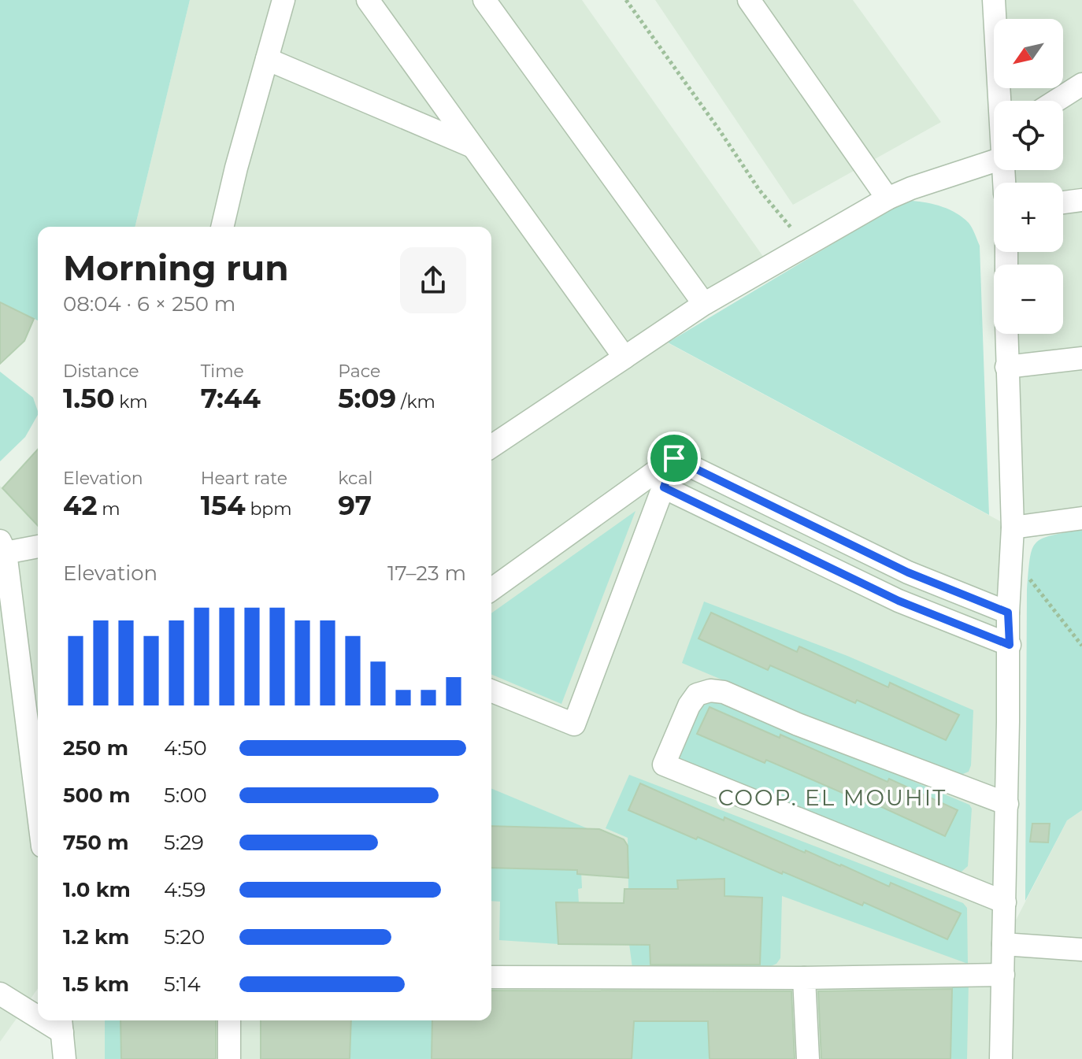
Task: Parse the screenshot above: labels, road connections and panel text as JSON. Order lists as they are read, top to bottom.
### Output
{
  "districts": ["COOP. EL MOUHIT"],
  "north": "bottom left",
  "page": {
    "map_buttons": ["+", "−"],
    "heading": ["Morning run", "08:04 · 6 × 250 m"],
    "stats": [
      ["Distance", "1.50 km"],
      ["Time", "7:44"],
      ["Pace", "5:09 /km"],
      ["Elevation", "42 m"],
      ["Heart rate", "154 bpm"],
      ["kcal", "97"]
    ],
    "chart": ["Elevation", "17–23 m"],
    "list": [
      {
        "name": "250 m",
        "note": "4:50"
      },
      {
        "name": "500 m",
        "note": "5:00"
      },
      {
        "name": "750 m",
        "note": "5:29"
      },
      {
        "name": "1.0 km",
        "note": "4:59"
      },
      {
        "name": "1.2 km",
        "note": "5:20"
      },
      {
        "name": "1.5 km",
        "note": "5:14"
      }
    ]
  }
}
